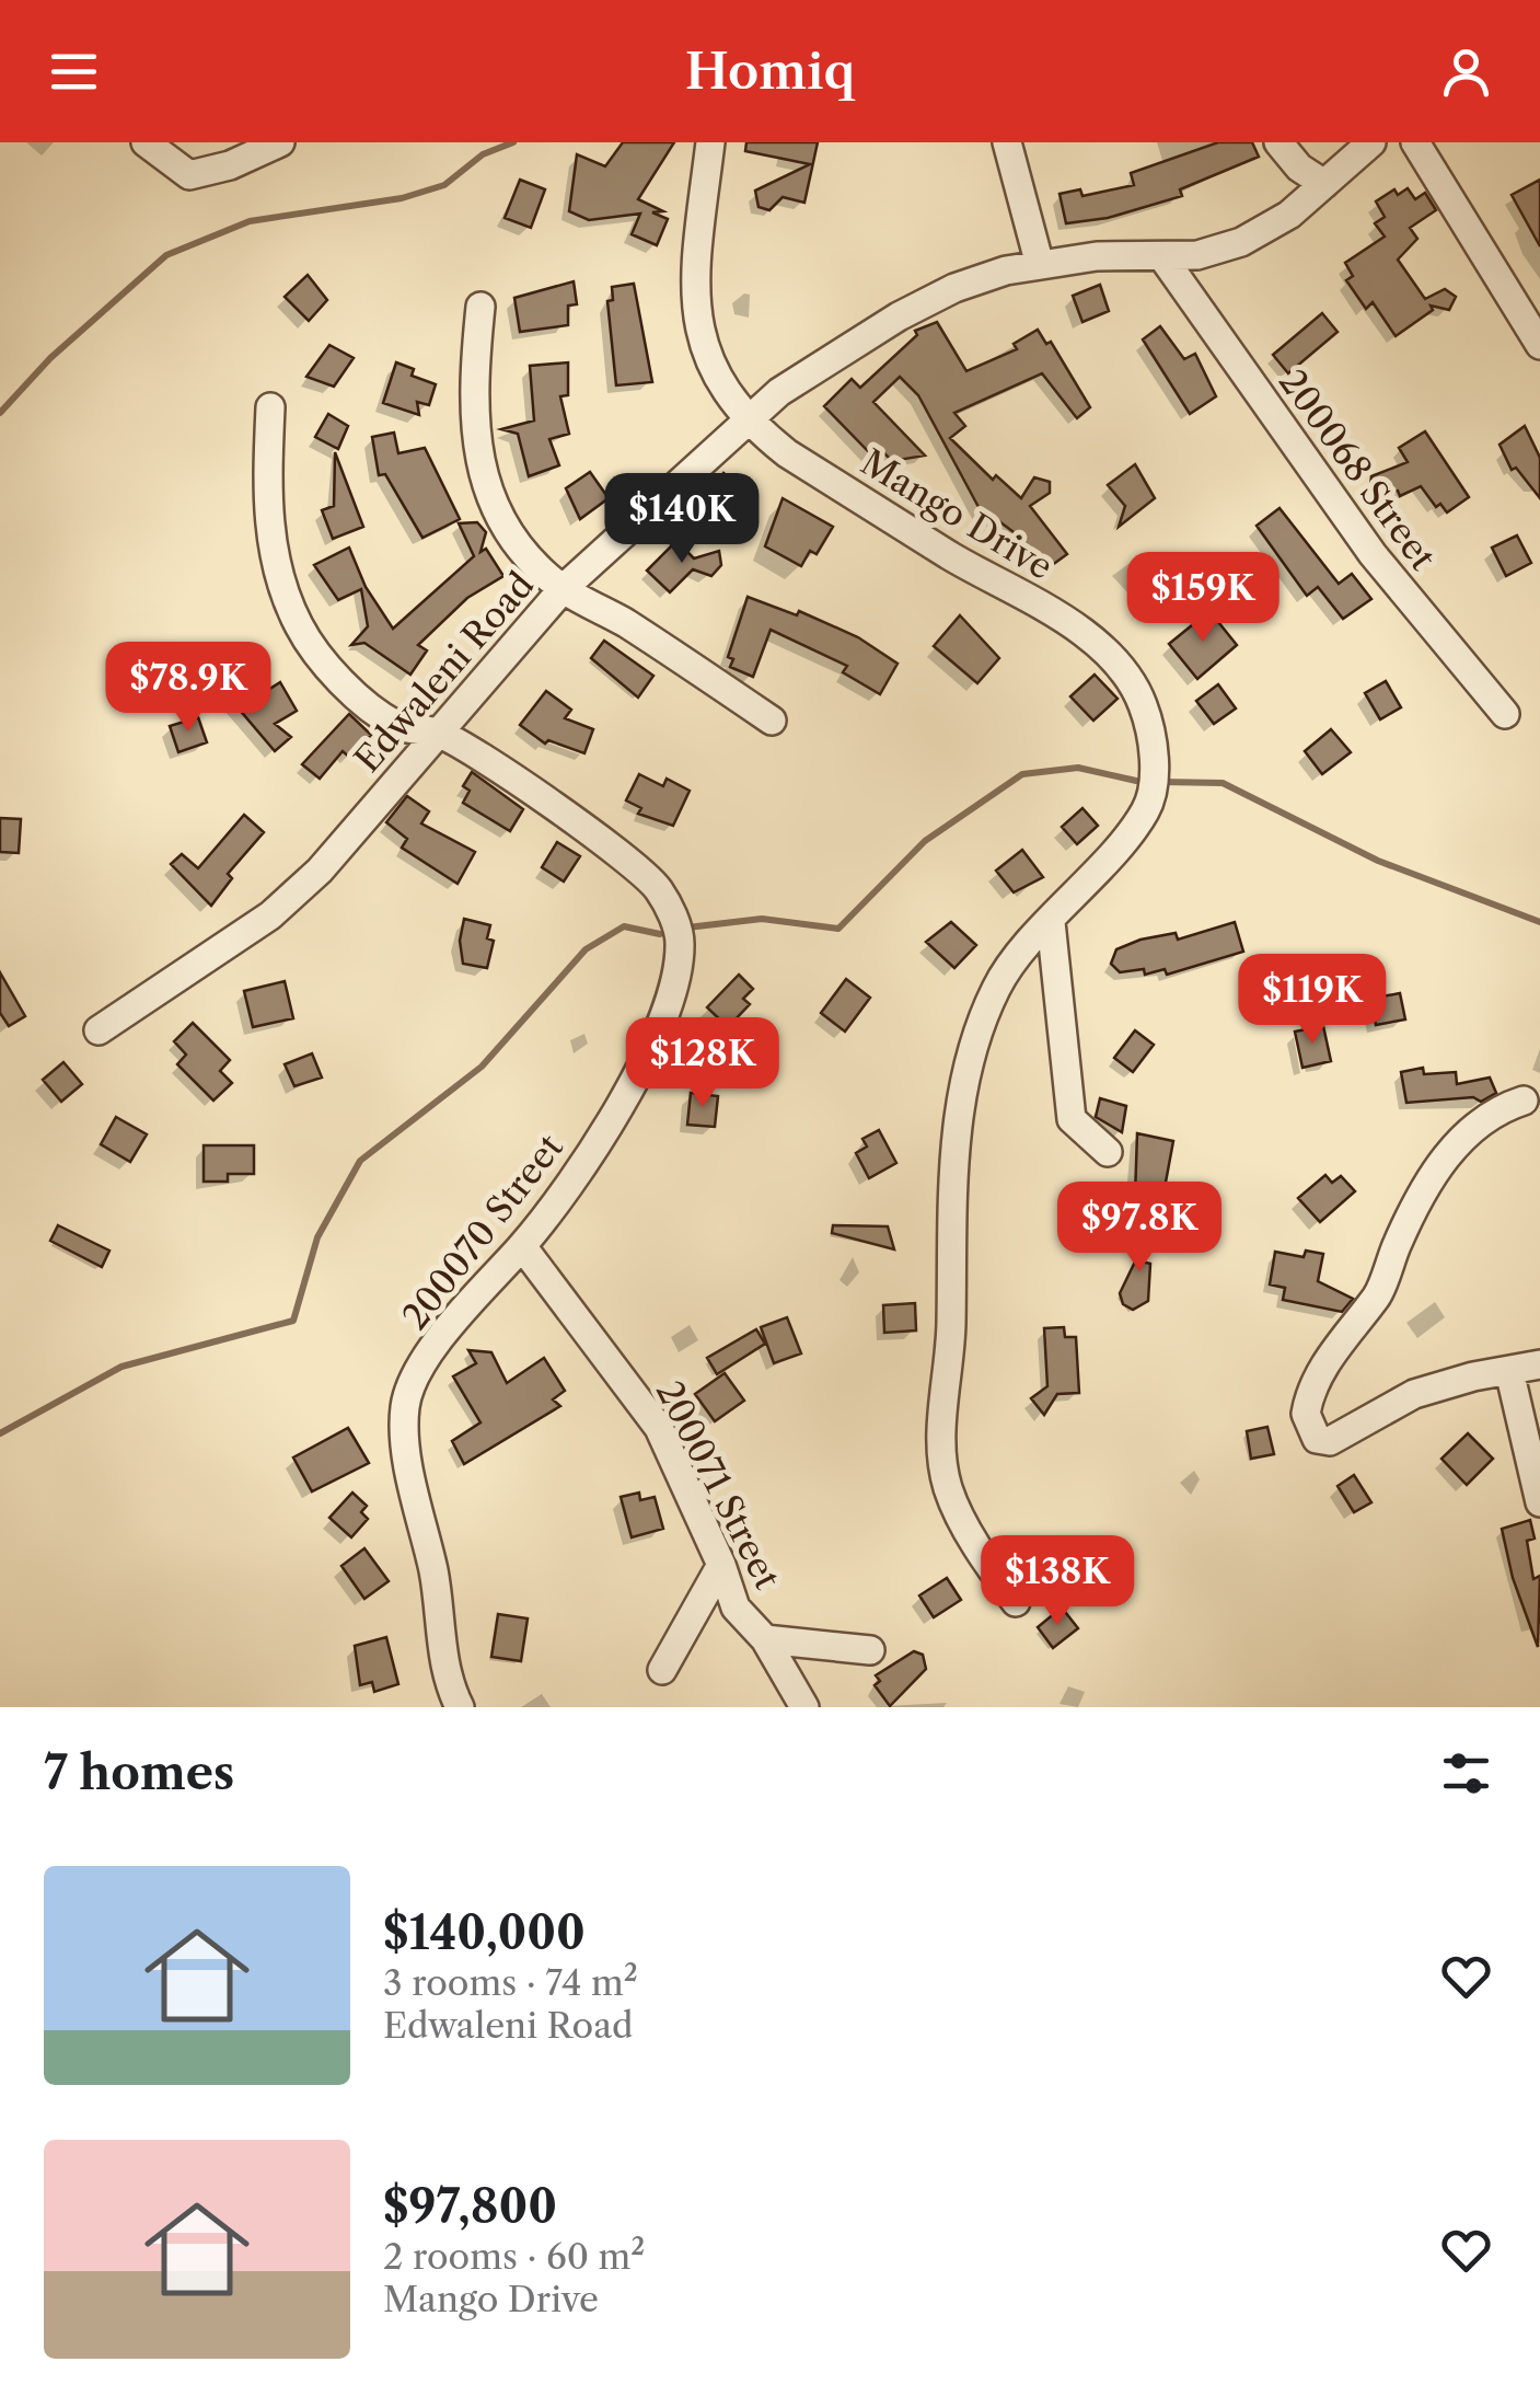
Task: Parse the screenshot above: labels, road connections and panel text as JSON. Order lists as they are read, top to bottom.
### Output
{
  "streets": {
    "street": [
      "200068 Street",
      "Mango Drive",
      "Edwaleni Road",
      "200070 Street",
      "200071 Street"
    ]
  },
  "crossings": [
    ["200068 Street", "Edwaleni Road"],
    ["Mango Drive", "Edwaleni Road"],
    ["Edwaleni Road", "200070 Street"],
    ["200070 Street", "200071 Street"]
  ],
  "page": {
    "header": "Homiq",
    "price": [
      "$140K",
      "$159K",
      "$78.9K",
      "$119K",
      "$128K",
      "$97.8K",
      "$138K"
    ],
    "heading": "7 homes",
    "list": [
      {
        "name": "$140,000",
        "note": "3 rooms · 74 m² · Edwaleni Road"
      },
      {
        "name": "$97,800",
        "note": "2 rooms · 60 m² · Mango Drive"
      }
    ]
  }
}
